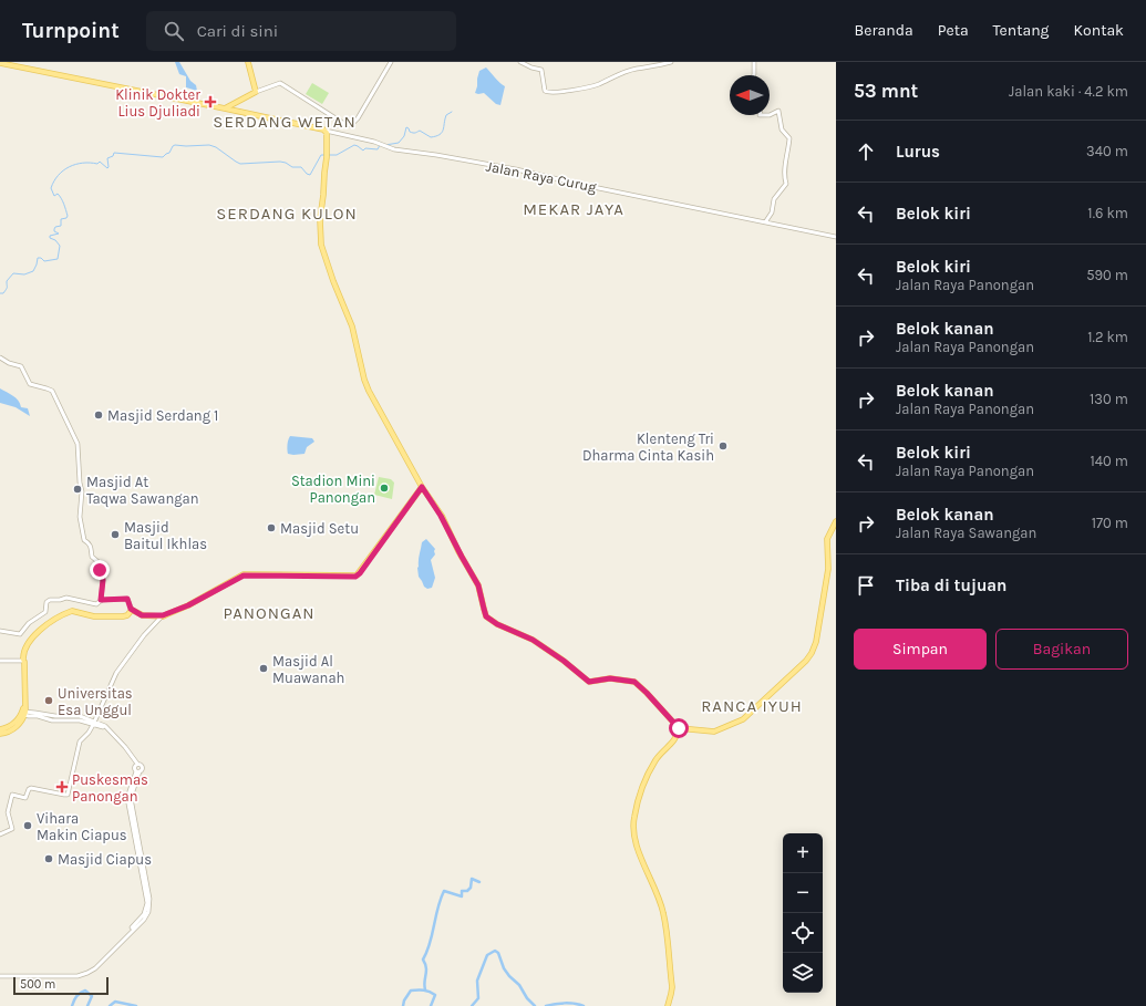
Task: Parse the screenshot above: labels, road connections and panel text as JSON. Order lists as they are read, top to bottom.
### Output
{
  "streets": {
    "street": ["Jalan Raya Curug"]
  },
  "districts": [
    "SERDANG WETAN",
    "MEKAR JAYA",
    "SERDANG KULON",
    "PANONGAN",
    "RANCA IYUH"
  ],
  "places": {
    "health": ["Klinik Dokter Lius Djuliadi", "Puskesmas Panongan"],
    "other": [
      "Masjid Serdang 1",
      "Klenteng Tri Dharma Cinta Kasih",
      "Stadion Mini Panongan",
      "Masjid At Taqwa Sawangan",
      "Masjid Setu",
      "Masjid Baitul Ikhlas",
      "Masjid Al Muawanah",
      "Universitas Esa Unggul",
      "Vihara Makin Ciapus",
      "Masjid Ciapus"
    ]
  },
  "scale_bar": "500 m",
  "north": "left",
  "page": {
    "header": "Turnpoint",
    "search": "Cari di sini",
    "nav": [
      "Beranda",
      "Peta",
      "Tentang",
      "Kontak"
    ],
    "heading": ["53 mnt", "Jalan kaki · 4.2 km"],
    "list": [
      ["Lurus", "340 m"],
      ["Belok kiri", "1.6 km"],
      ["Belok kiri", "Jalan Raya Panongan", "590 m"],
      ["Belok kanan", "Jalan Raya Panongan", "1.2 km"],
      ["Belok kanan", "Jalan Raya Panongan", "130 m"],
      ["Belok kiri", "Jalan Raya Panongan", "140 m"],
      ["Belok kanan", "Jalan Raya Sawangan", "170 m"],
      "Tiba di tujuan"
    ],
    "buttons": ["Simpan", "Bagikan"],
    "map_buttons": ["+", "−"],
    "scale": "500 m"
  }
}
